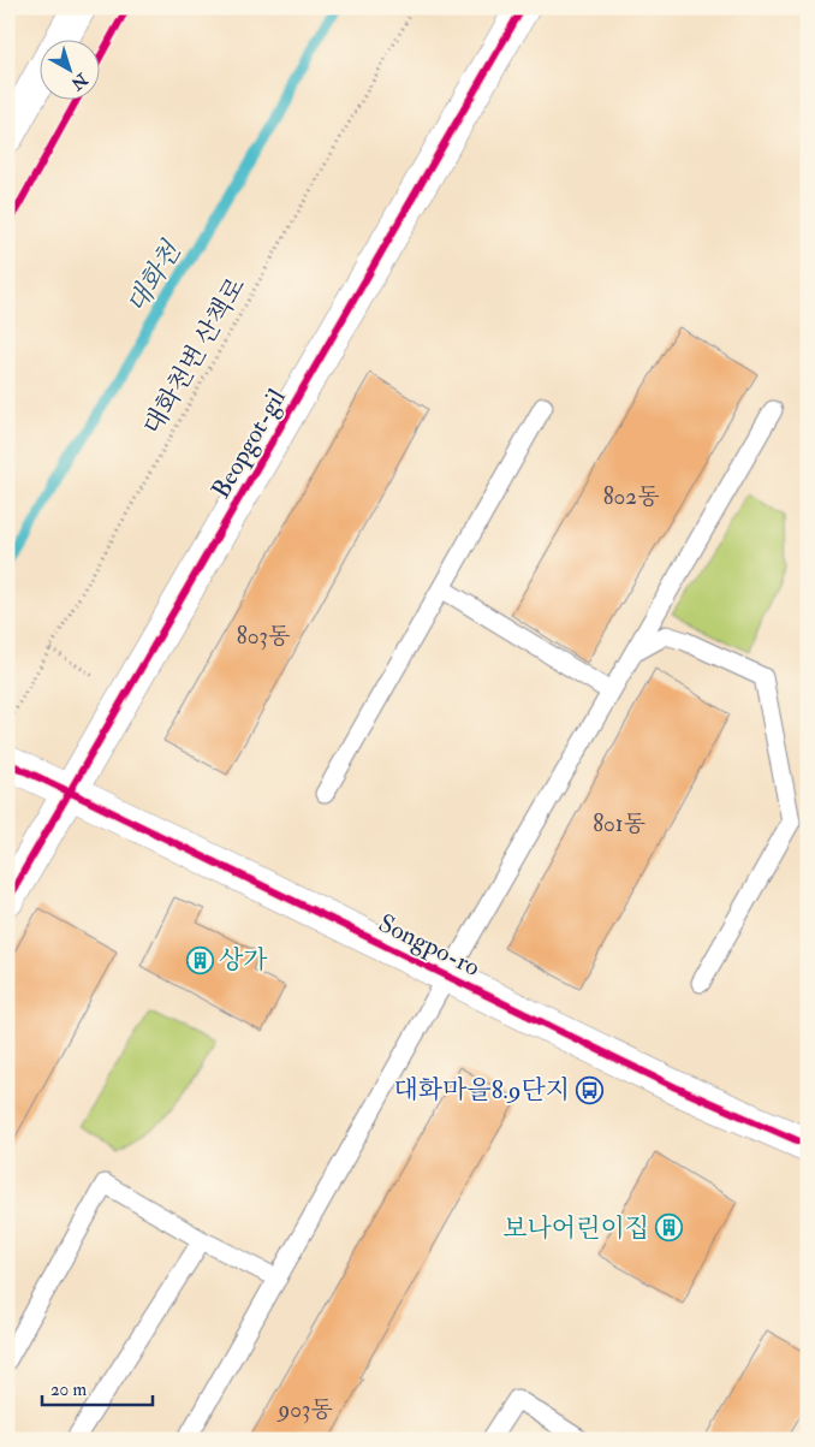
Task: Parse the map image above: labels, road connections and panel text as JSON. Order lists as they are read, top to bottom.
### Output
{
  "streets": {
    "street": ["Beopgot-gil", "Songpo-ro"],
    "path": ["대화천변 산책로"]
  },
  "crossings": [
    ["Beopgot-gil", "Songpo-ro"]
  ],
  "water": ["대화천"],
  "places": {
    "building": ["상가", "보나어린이집"],
    "bus stop": ["대화마을8.9단지"]
  },
  "house_numbers": [
    "802동",
    "803동",
    "801동",
    "903동"
  ],
  "scale_bar": "20 m",
  "north": "bottom right"
}
